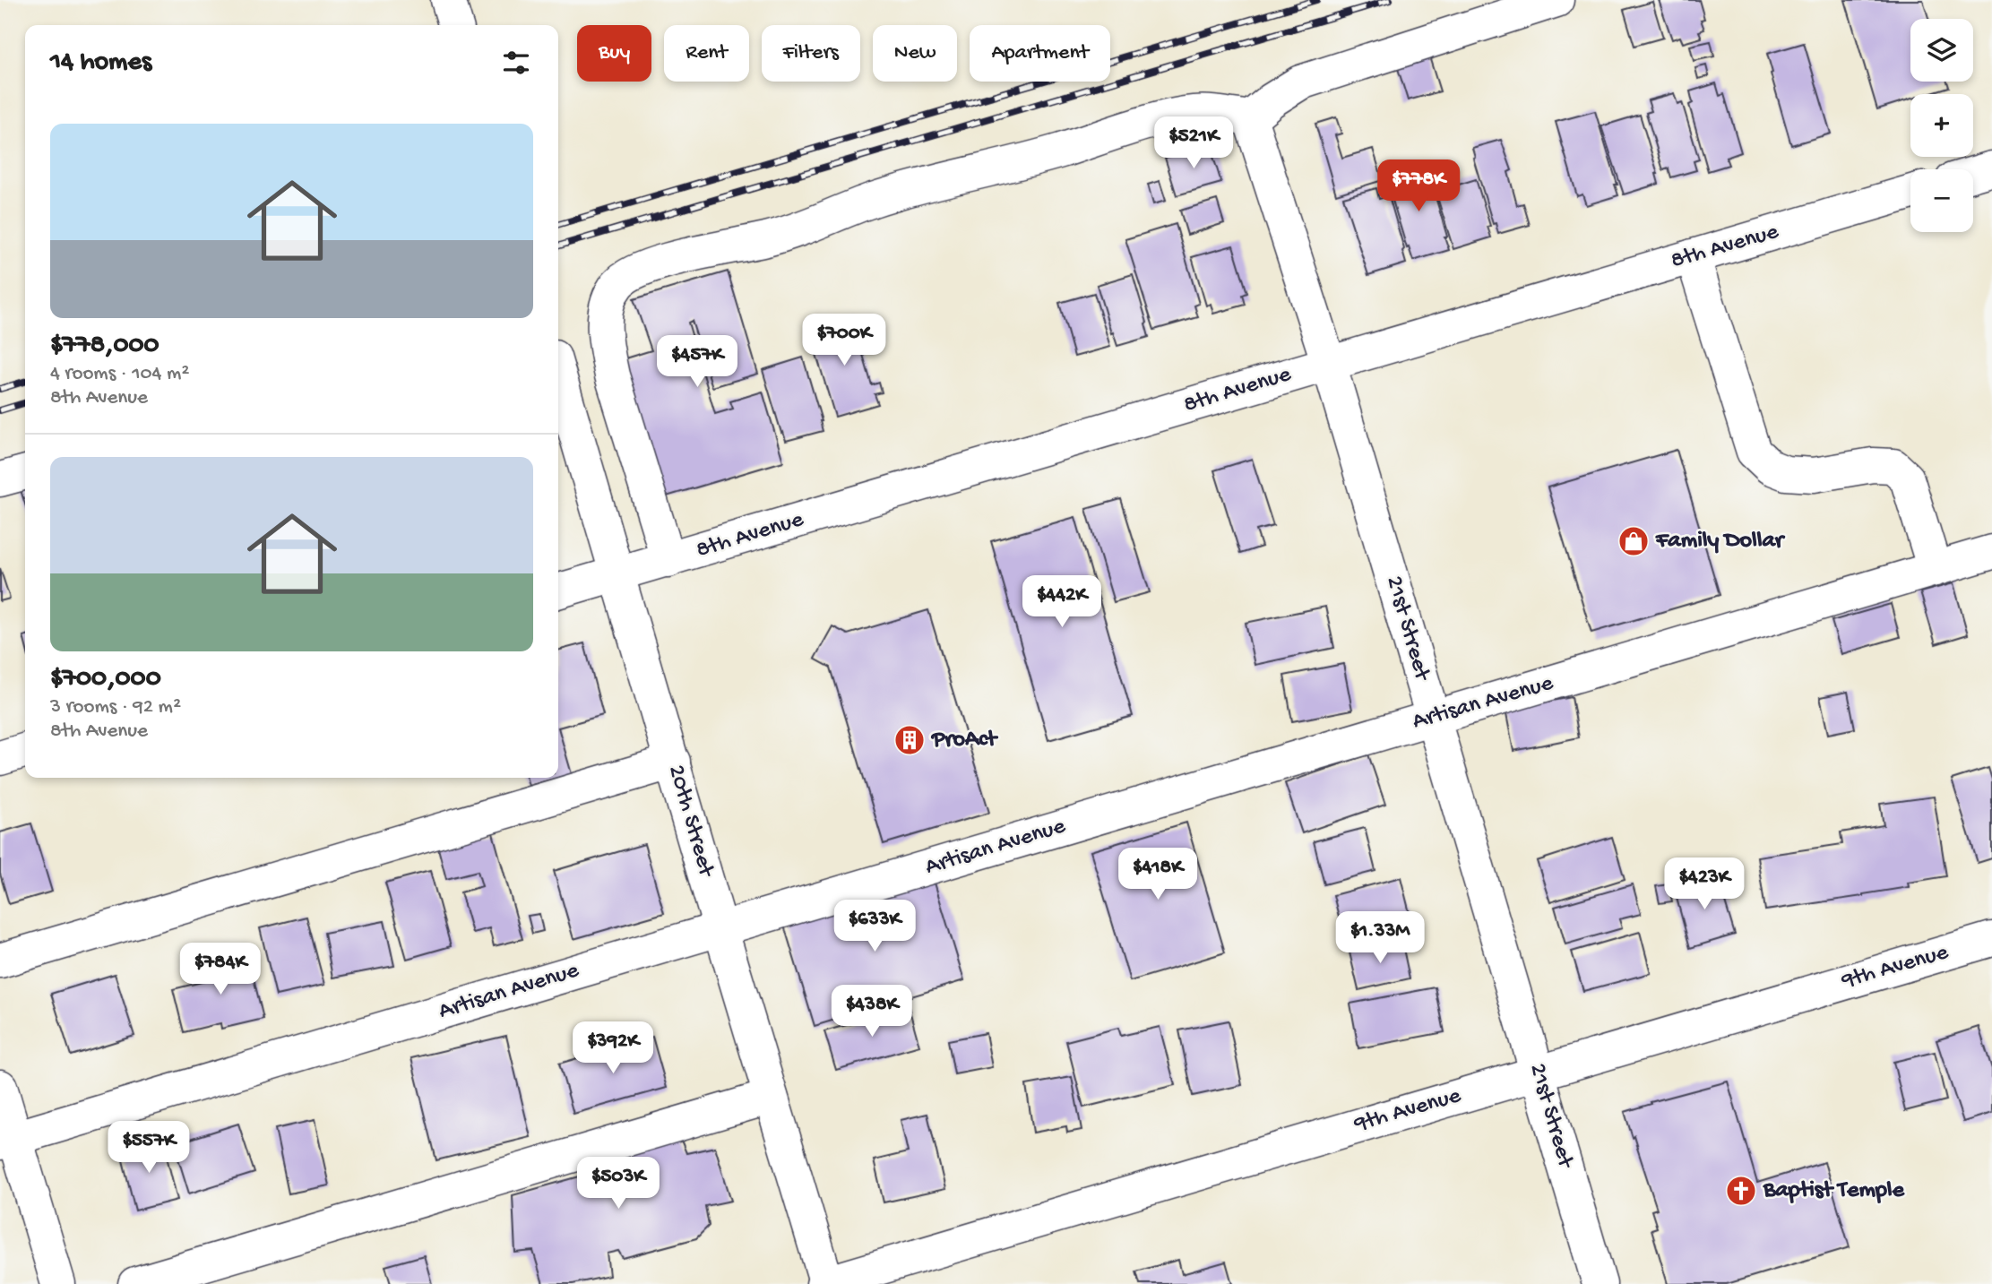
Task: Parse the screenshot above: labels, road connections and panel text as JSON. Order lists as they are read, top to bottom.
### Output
{
  "streets": {
    "street": [
      "8th Avenue",
      "21st Street",
      "Artisan Avenue",
      "20th Street",
      "9th Avenue"
    ]
  },
  "crossings": [
    ["8th Avenue", "21st Street"],
    ["8th Avenue", "20th Street"],
    ["21st Street", "Artisan Avenue"],
    ["21st Street", "9th Avenue"],
    ["Artisan Avenue", "20th Street"],
    ["20th Street", "9th Avenue"]
  ],
  "places": {
    "shop": ["Family Dollar"],
    "building": ["ProAct"],
    "church": ["Baptist Temple"]
  },
  "page": {
    "map_buttons": ["+", "−"],
    "chip": [
      "Buy",
      "Rent",
      "Filters",
      "New",
      "Apartment"
    ],
    "heading": "14 homes",
    "list": [
      {
        "name": "$778,000",
        "note": "4 rooms · 104 m² · 8th Avenue"
      },
      {
        "name": "$700,000",
        "note": "3 rooms · 92 m² · 8th Avenue"
      }
    ],
    "price": [
      "$521K",
      "$778K",
      "$700K",
      "$457K",
      "$442K",
      "$418K",
      "$423K",
      "$633K",
      "$1.33M",
      "$784K",
      "$438K",
      "$392K",
      "$557K",
      "$503K"
    ]
  }
}
